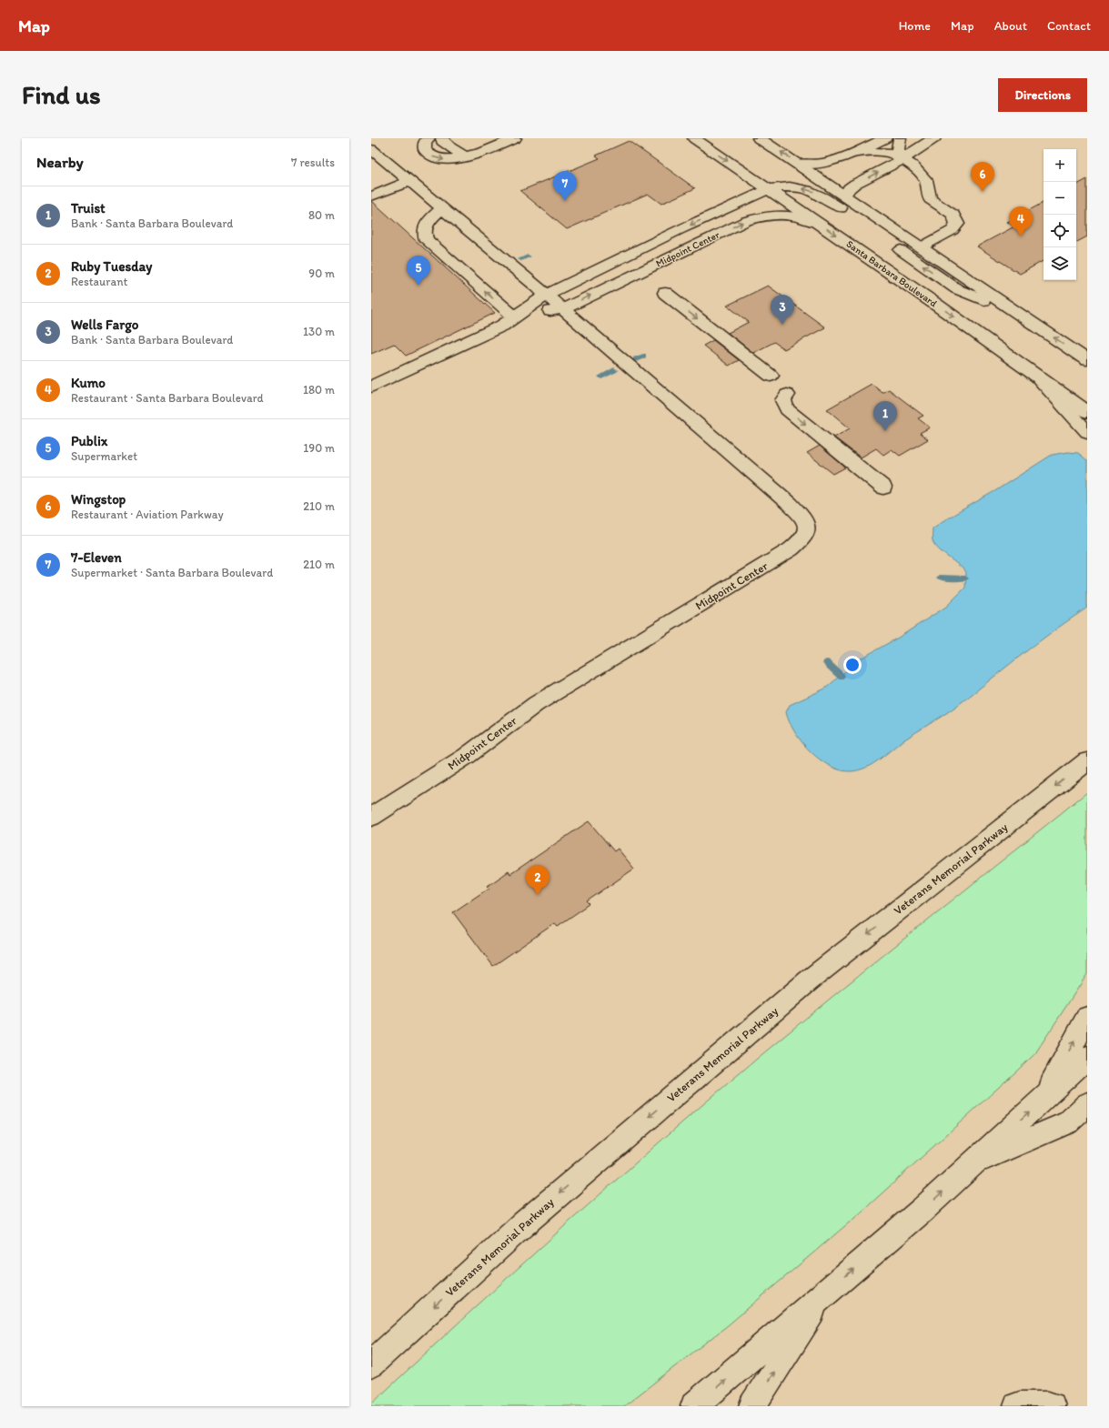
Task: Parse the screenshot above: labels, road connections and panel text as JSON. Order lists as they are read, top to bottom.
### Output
{
  "streets": {
    "main road": ["Midpoint Center", "Santa Barbara Boulevard", "Veterans Memorial Parkway"]
  },
  "crossings": [
    ["Midpoint Center", "Santa Barbara Boulevard"]
  ],
  "one_way": ["Veterans Memorial Parkway"],
  "page": {
    "header": "Map",
    "nav": [
      "Home",
      "Map",
      "About",
      "Contact"
    ],
    "buttons": "Directions",
    "title": "Find us",
    "heading": ["Nearby", "7 results"],
    "map_buttons": ["+", "−"],
    "pins": [
      "6",
      "7",
      "4",
      "5",
      "3",
      "1",
      "2"
    ],
    "list": [
      {
        "mark": "1",
        "name": "Truist",
        "note": "Bank · Santa Barbara Boulevard",
        "value": "80 m"
      },
      {
        "mark": "2",
        "name": "Ruby Tuesday",
        "note": "Restaurant",
        "value": "90 m"
      },
      {
        "mark": "3",
        "name": "Wells Fargo",
        "note": "Bank · Santa Barbara Boulevard",
        "value": "130 m"
      },
      {
        "mark": "4",
        "name": "Kumo",
        "note": "Restaurant · Santa Barbara Boulevard",
        "value": "180 m"
      },
      {
        "mark": "5",
        "name": "Publix",
        "note": "Supermarket",
        "value": "190 m"
      },
      {
        "mark": "6",
        "name": "Wingstop",
        "note": "Restaurant · Aviation Parkway",
        "value": "210 m"
      },
      {
        "mark": "7",
        "name": "7-Eleven",
        "note": "Supermarket · Santa Barbara Boulevard",
        "value": "210 m"
      }
    ]
  }
}
